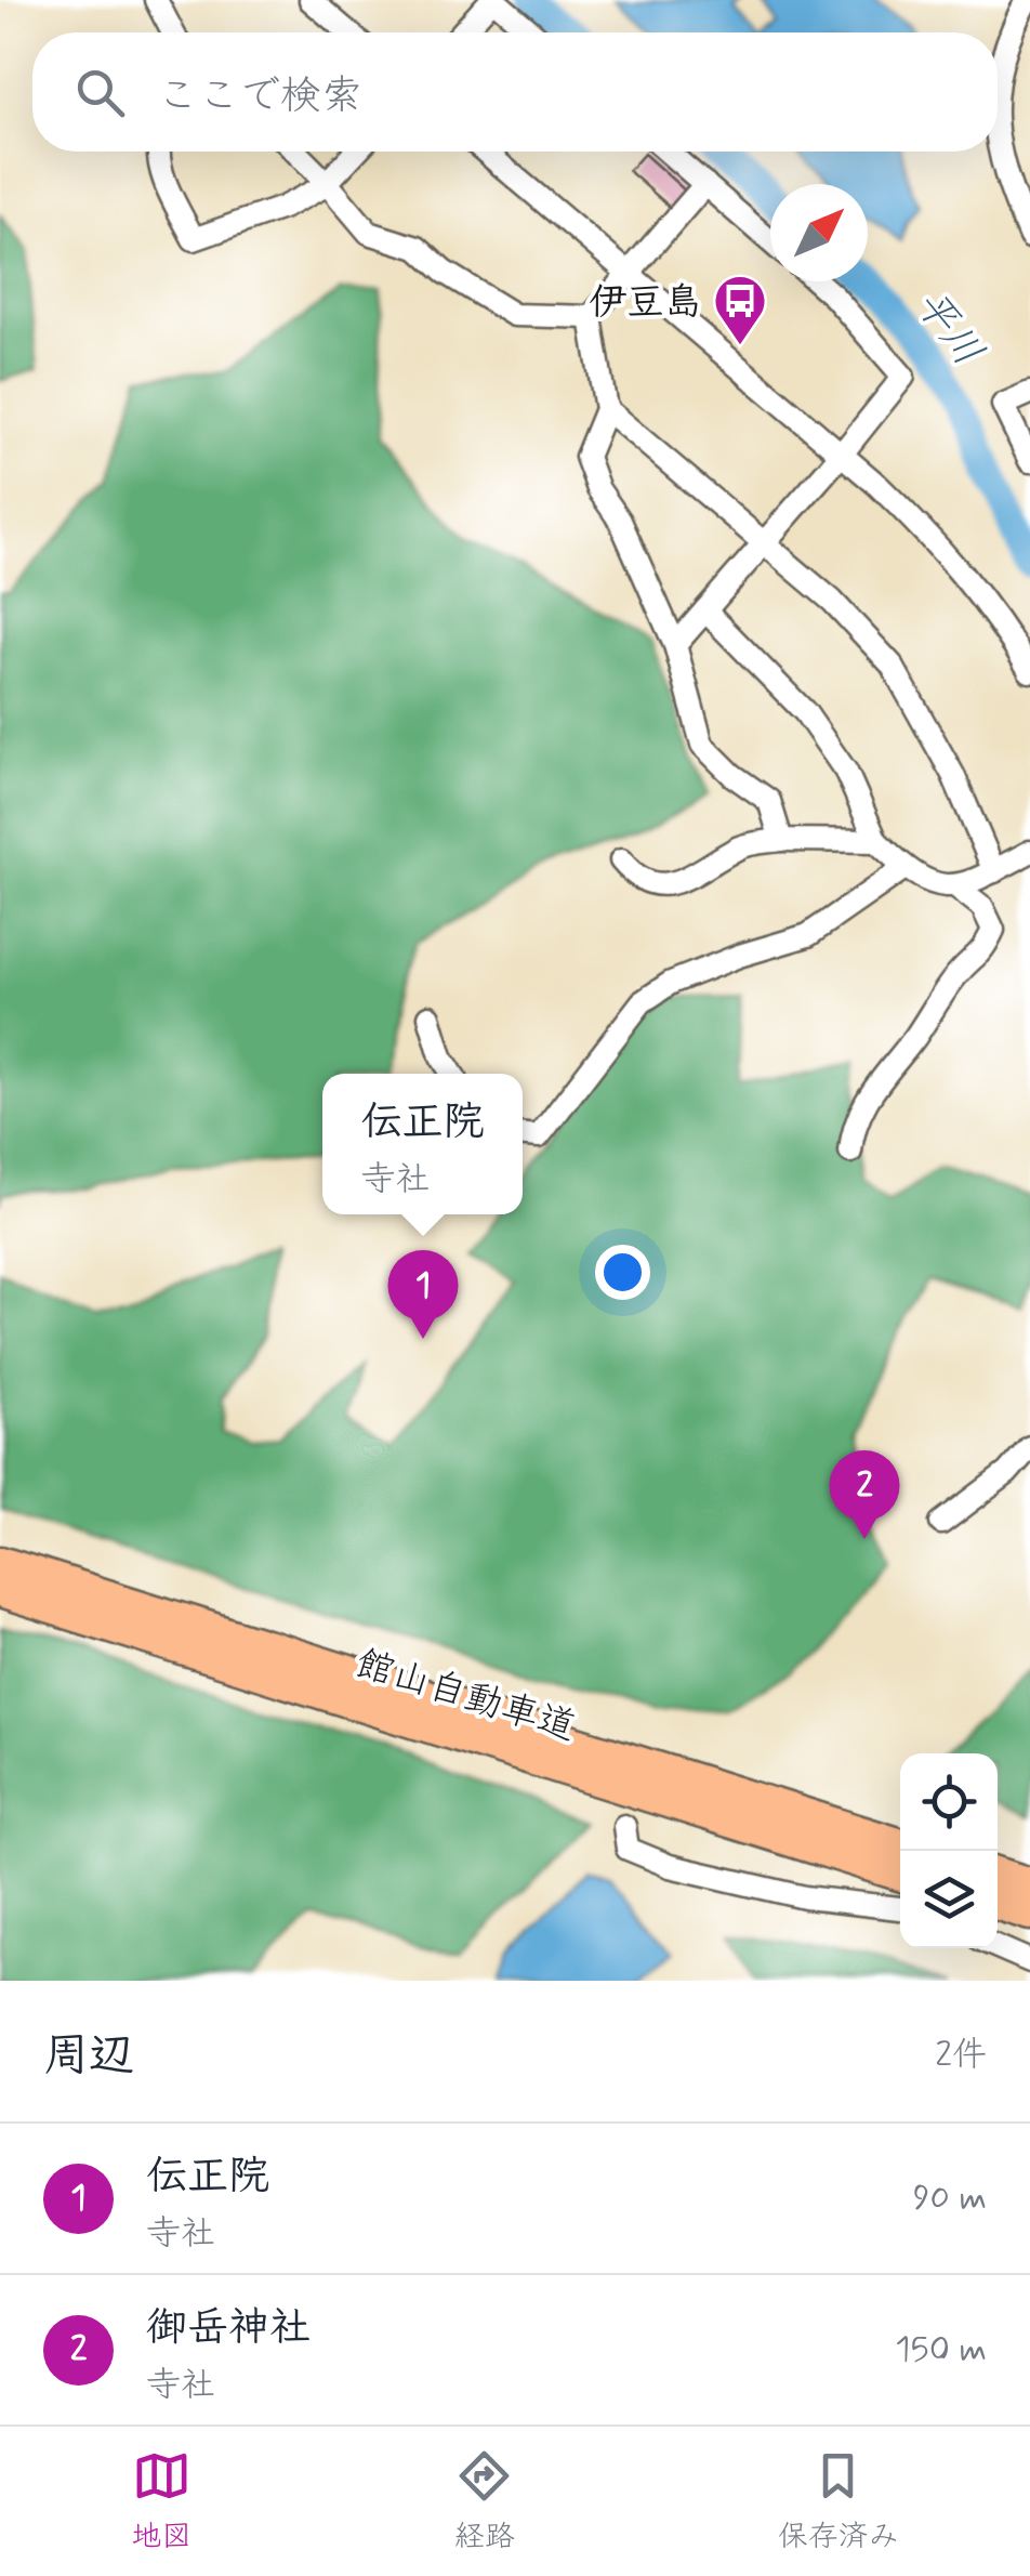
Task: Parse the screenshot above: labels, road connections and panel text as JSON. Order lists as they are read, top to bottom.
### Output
{
  "streets": {
    "highway": ["館山自動車道"]
  },
  "water": ["平川"],
  "places": {
    "bus stop": ["伊豆島"]
  },
  "north": "top right",
  "page": {
    "search": "ここで検索",
    "popup": ["伝正院", "寺社"],
    "pins": ["1", "2"],
    "heading": ["周辺", "2件"],
    "list": [
      {
        "mark": "1",
        "name": "伝正院",
        "note": "寺社",
        "value": "90 m"
      },
      {
        "mark": "2",
        "name": "御岳神社",
        "note": "寺社",
        "value": "150 m"
      }
    ],
    "nav": ["地図", "経路", "保存済み"]
  }
}
